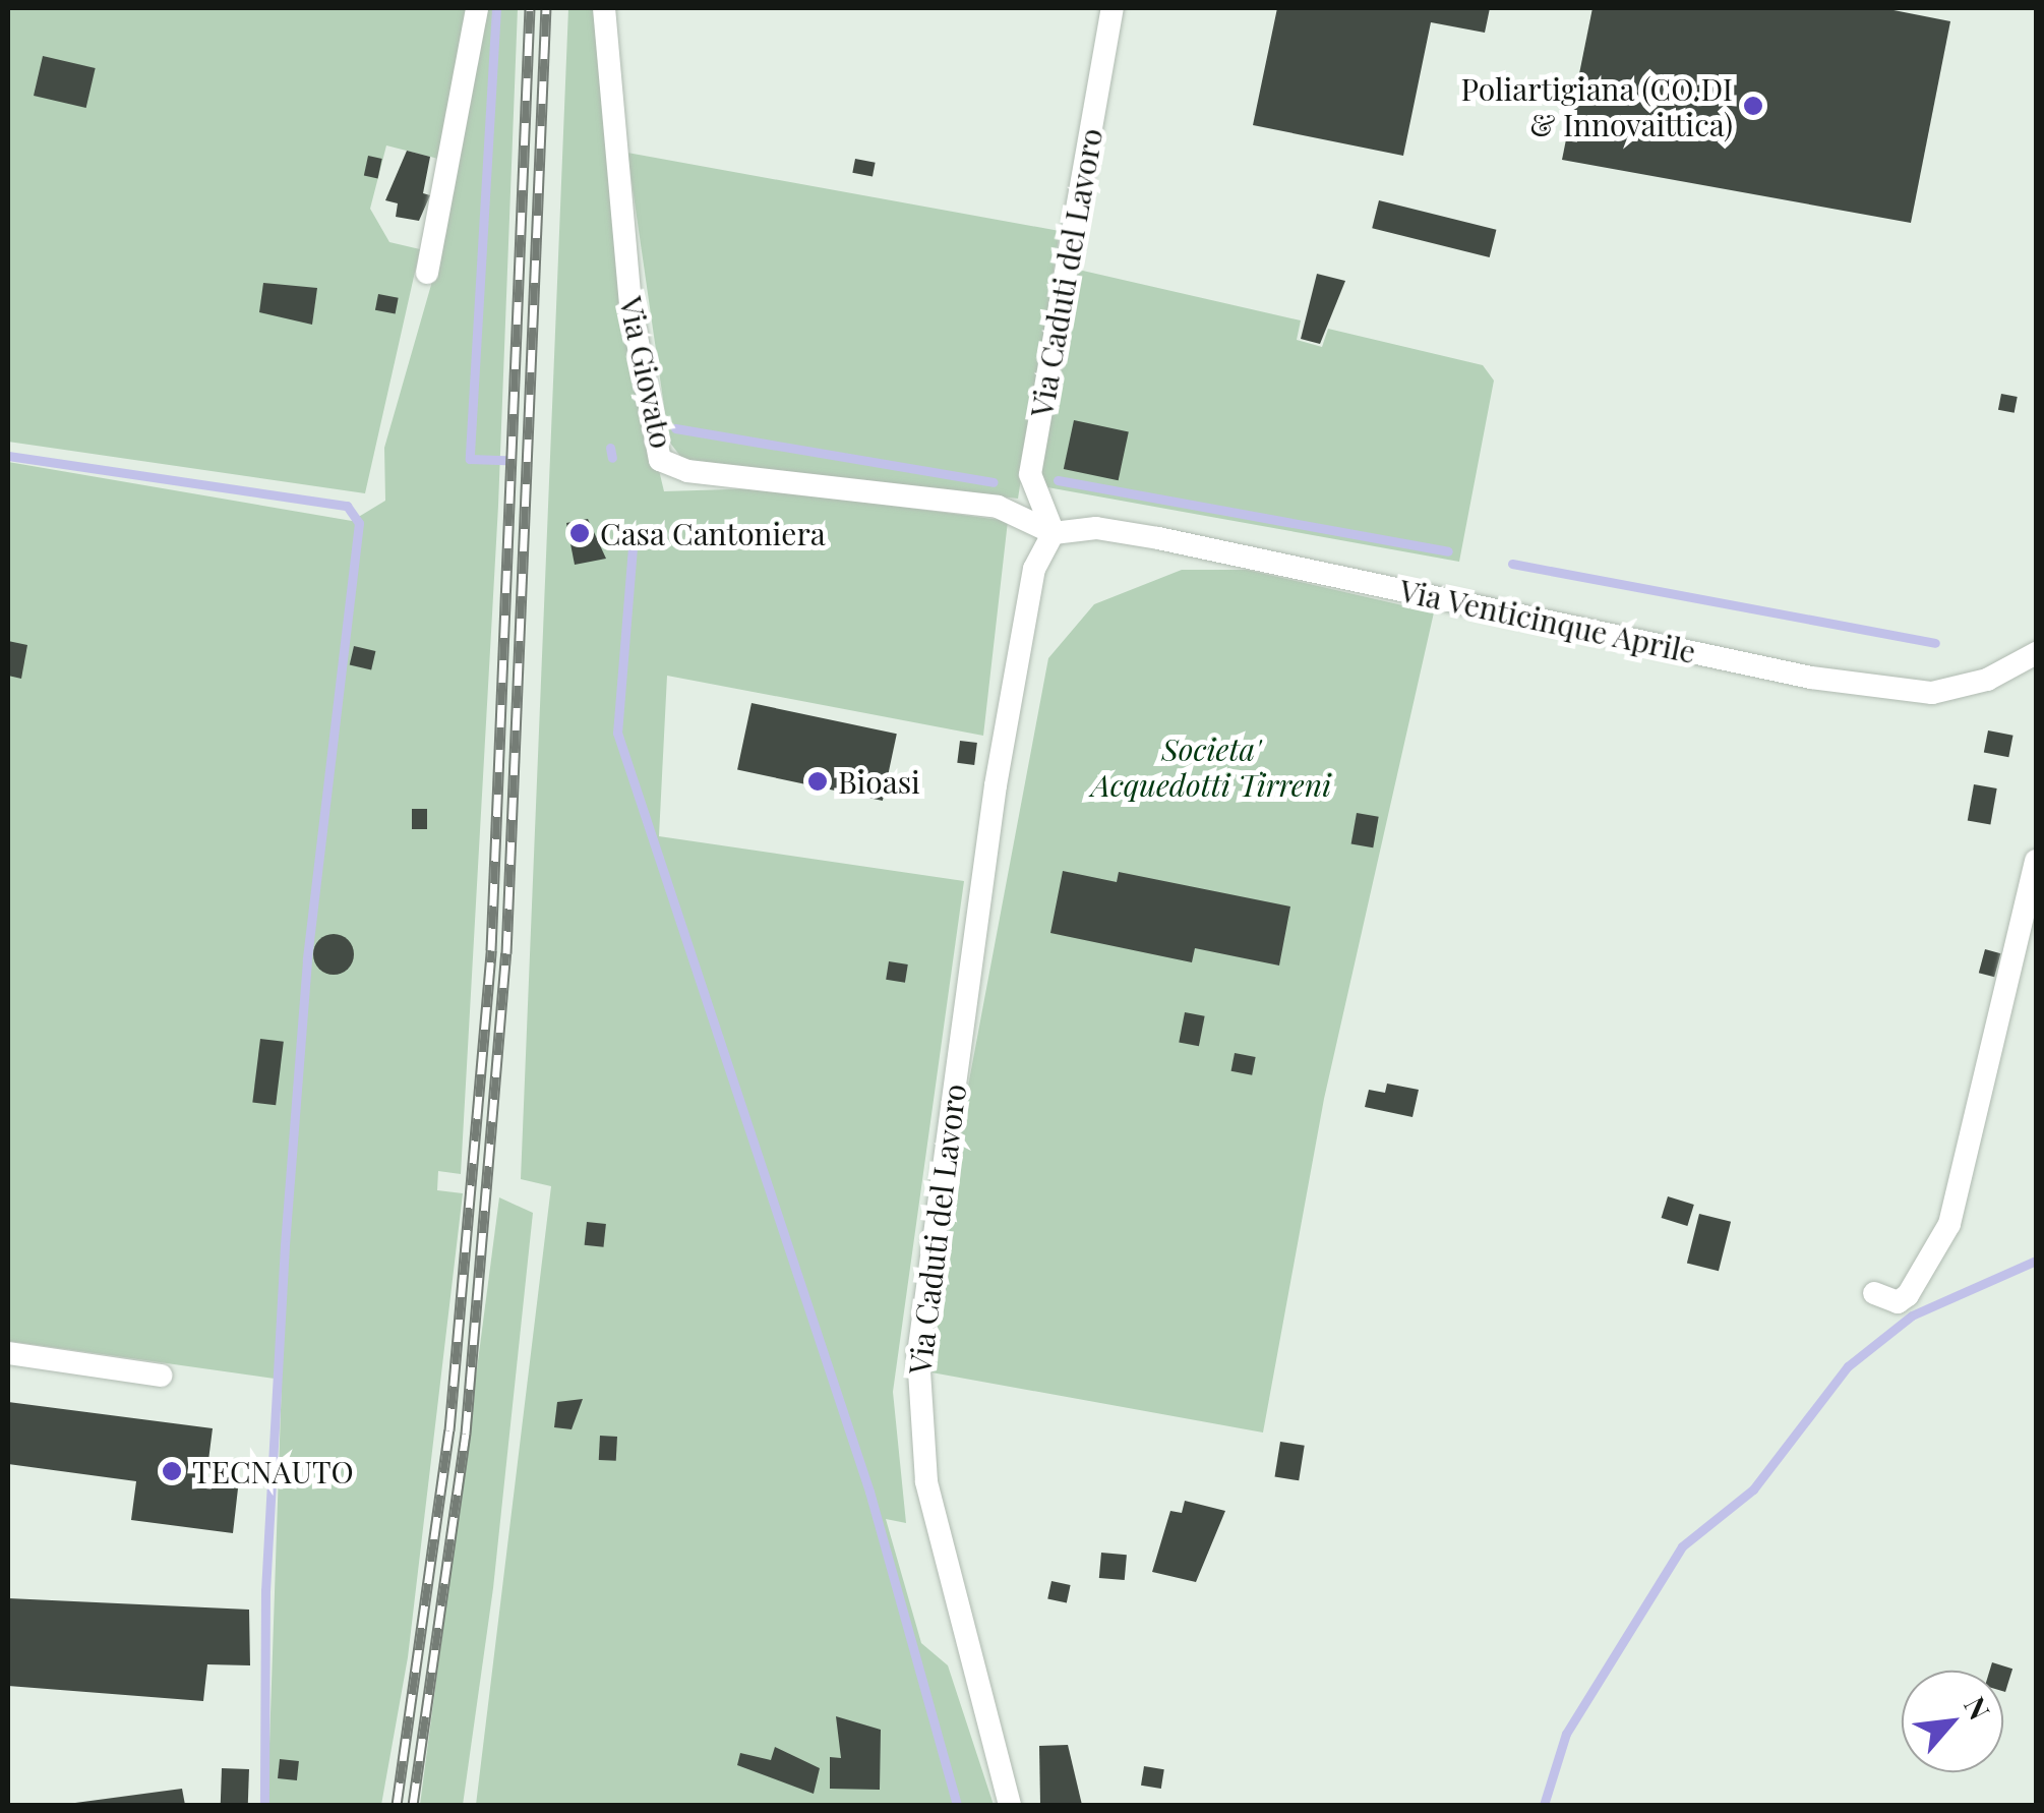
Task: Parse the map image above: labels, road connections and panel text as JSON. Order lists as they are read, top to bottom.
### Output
{
  "streets": {
    "street": ["Via Caduti del Lavoro", "Via Giovato", "Via Venticinque Aprile"]
  },
  "crossings": [
    ["Via Caduti del Lavoro", "Via Giovato"],
    ["Via Caduti del Lavoro", "Via Venticinque Aprile"],
    ["Via Giovato", "Via Venticinque Aprile"]
  ],
  "parks": ["Societa' Acquedotti Tirreni"],
  "places": [
    "Poliartigiana (CO.DI & Innovaittica)",
    "Casa Cantoniera",
    "Bioasi",
    "TECNAUTO"
  ],
  "north": "top right"
}
